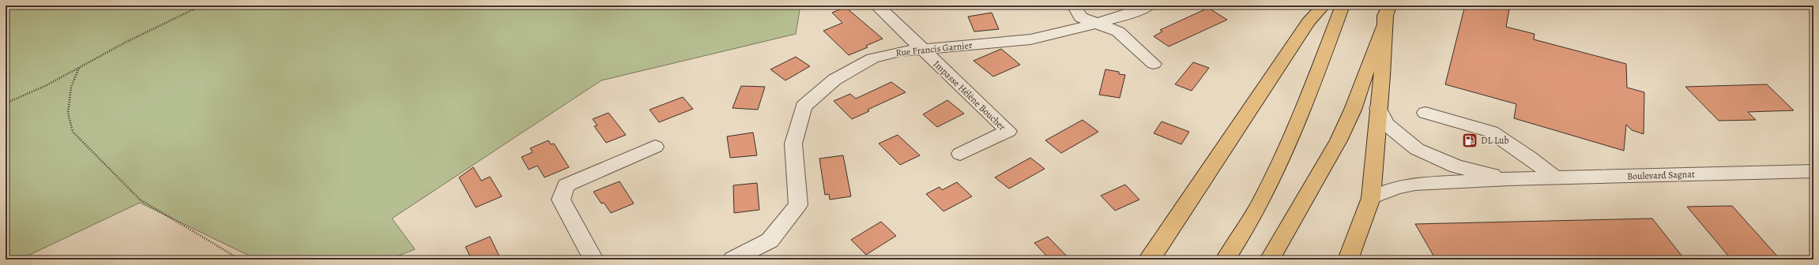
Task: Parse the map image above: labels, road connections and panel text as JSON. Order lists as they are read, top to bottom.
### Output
{
  "streets": {
    "street": ["Rue Francis Garnier", "Impasse Hélène Boucher", "Boulevard Sagnat"]
  },
  "crossings": [
    ["Rue Francis Garnier", "Impasse Hélène Boucher"]
  ],
  "places": {
    "fuel station": ["DL Lub"]
  }
}
